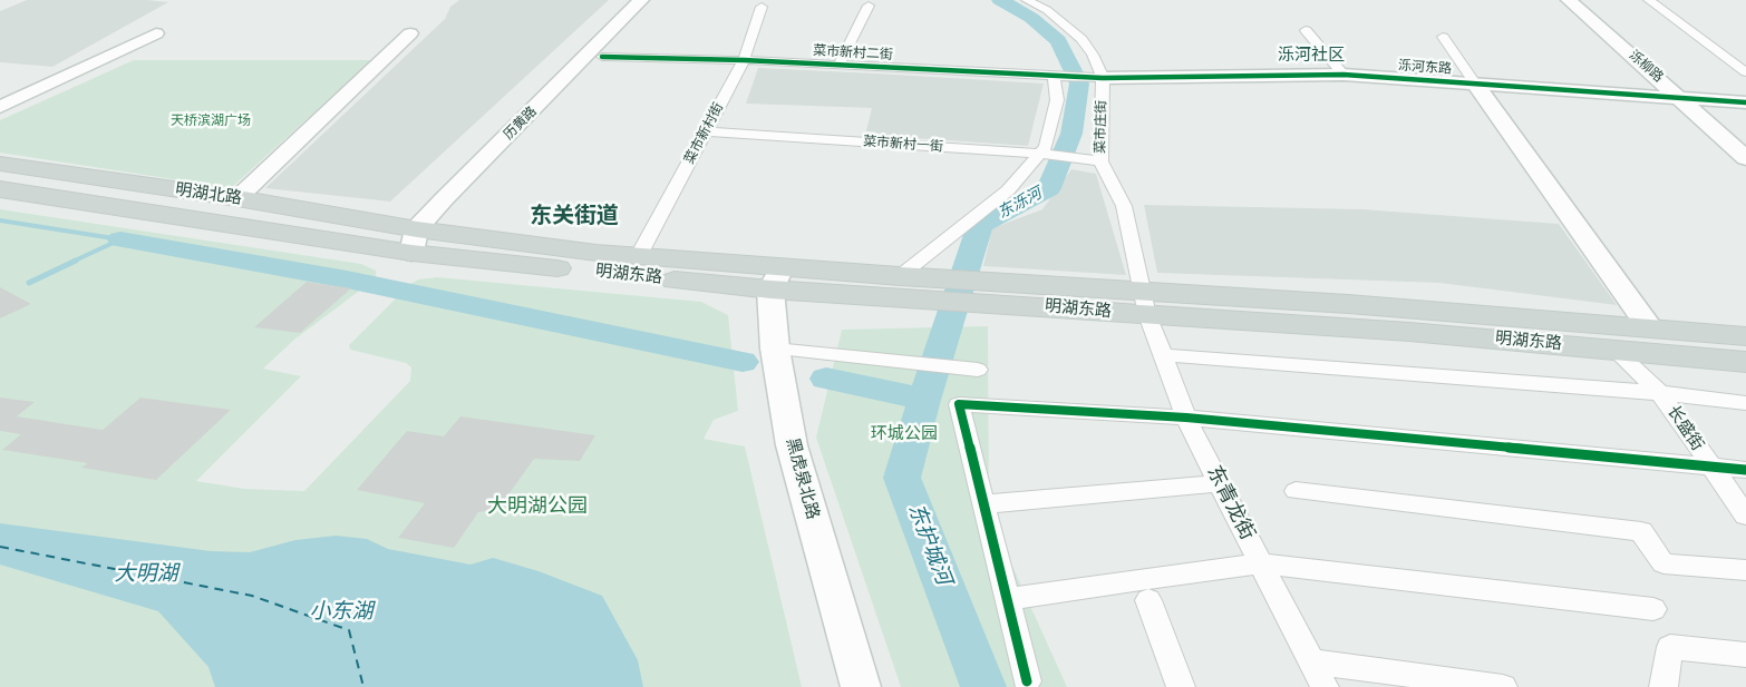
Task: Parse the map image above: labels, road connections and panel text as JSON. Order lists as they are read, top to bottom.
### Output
{
  "streets": {
    "main road": ["明湖北路", "明湖东路"],
    "street": [
      "菜市新村二街",
      "泺柳路",
      "泺河东路",
      "历黄路",
      "菜市庄街",
      "菜市新村街",
      "菜市新村一街",
      "长盛街",
      "黑虎泉北路",
      "东青龙街"
    ]
  },
  "crossings": [
    ["菜市新村二街", "泺河东路"],
    ["菜市新村二街", "菜市庄街"],
    ["菜市新村二街", "菜市新村街"],
    ["泺柳路", "泺河东路"],
    ["泺河东路", "菜市庄街"],
    ["历黄路", "明湖北路"],
    ["历黄路", "明湖东路"],
    ["菜市庄街", "菜市新村一街"],
    ["菜市庄街", "明湖东路"],
    ["菜市庄街", "东青龙街"],
    ["菜市新村街", "菜市新村一街"],
    ["菜市新村街", "明湖东路"],
    ["明湖北路", "明湖东路"],
    ["明湖东路", "长盛街"],
    ["明湖东路", "黑虎泉北路"],
    ["明湖东路", "东青龙街"]
  ],
  "districts": ["泺河社区", "东关街道"],
  "water": [
    "东泺河",
    "东护城河",
    "大明湖",
    "小东湖"
  ],
  "parks": ["天桥滨湖广场", "环城公园", "大明湖公园"]
}
